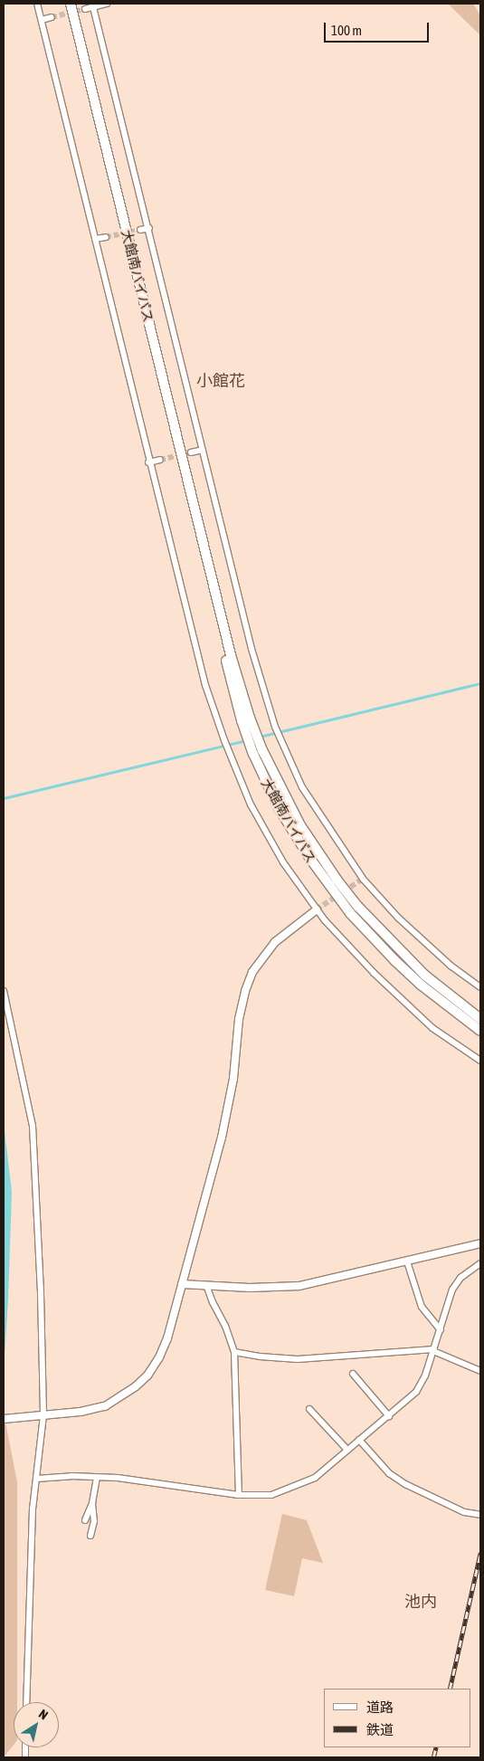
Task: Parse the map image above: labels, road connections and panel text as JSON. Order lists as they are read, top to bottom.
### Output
{
  "streets": {
    "highway": ["大館南バイパス"]
  },
  "districts": ["小館花", "池内"],
  "legend": ["道路", "鉄道"],
  "scale_bar": "100 m",
  "north": "top right"
}
